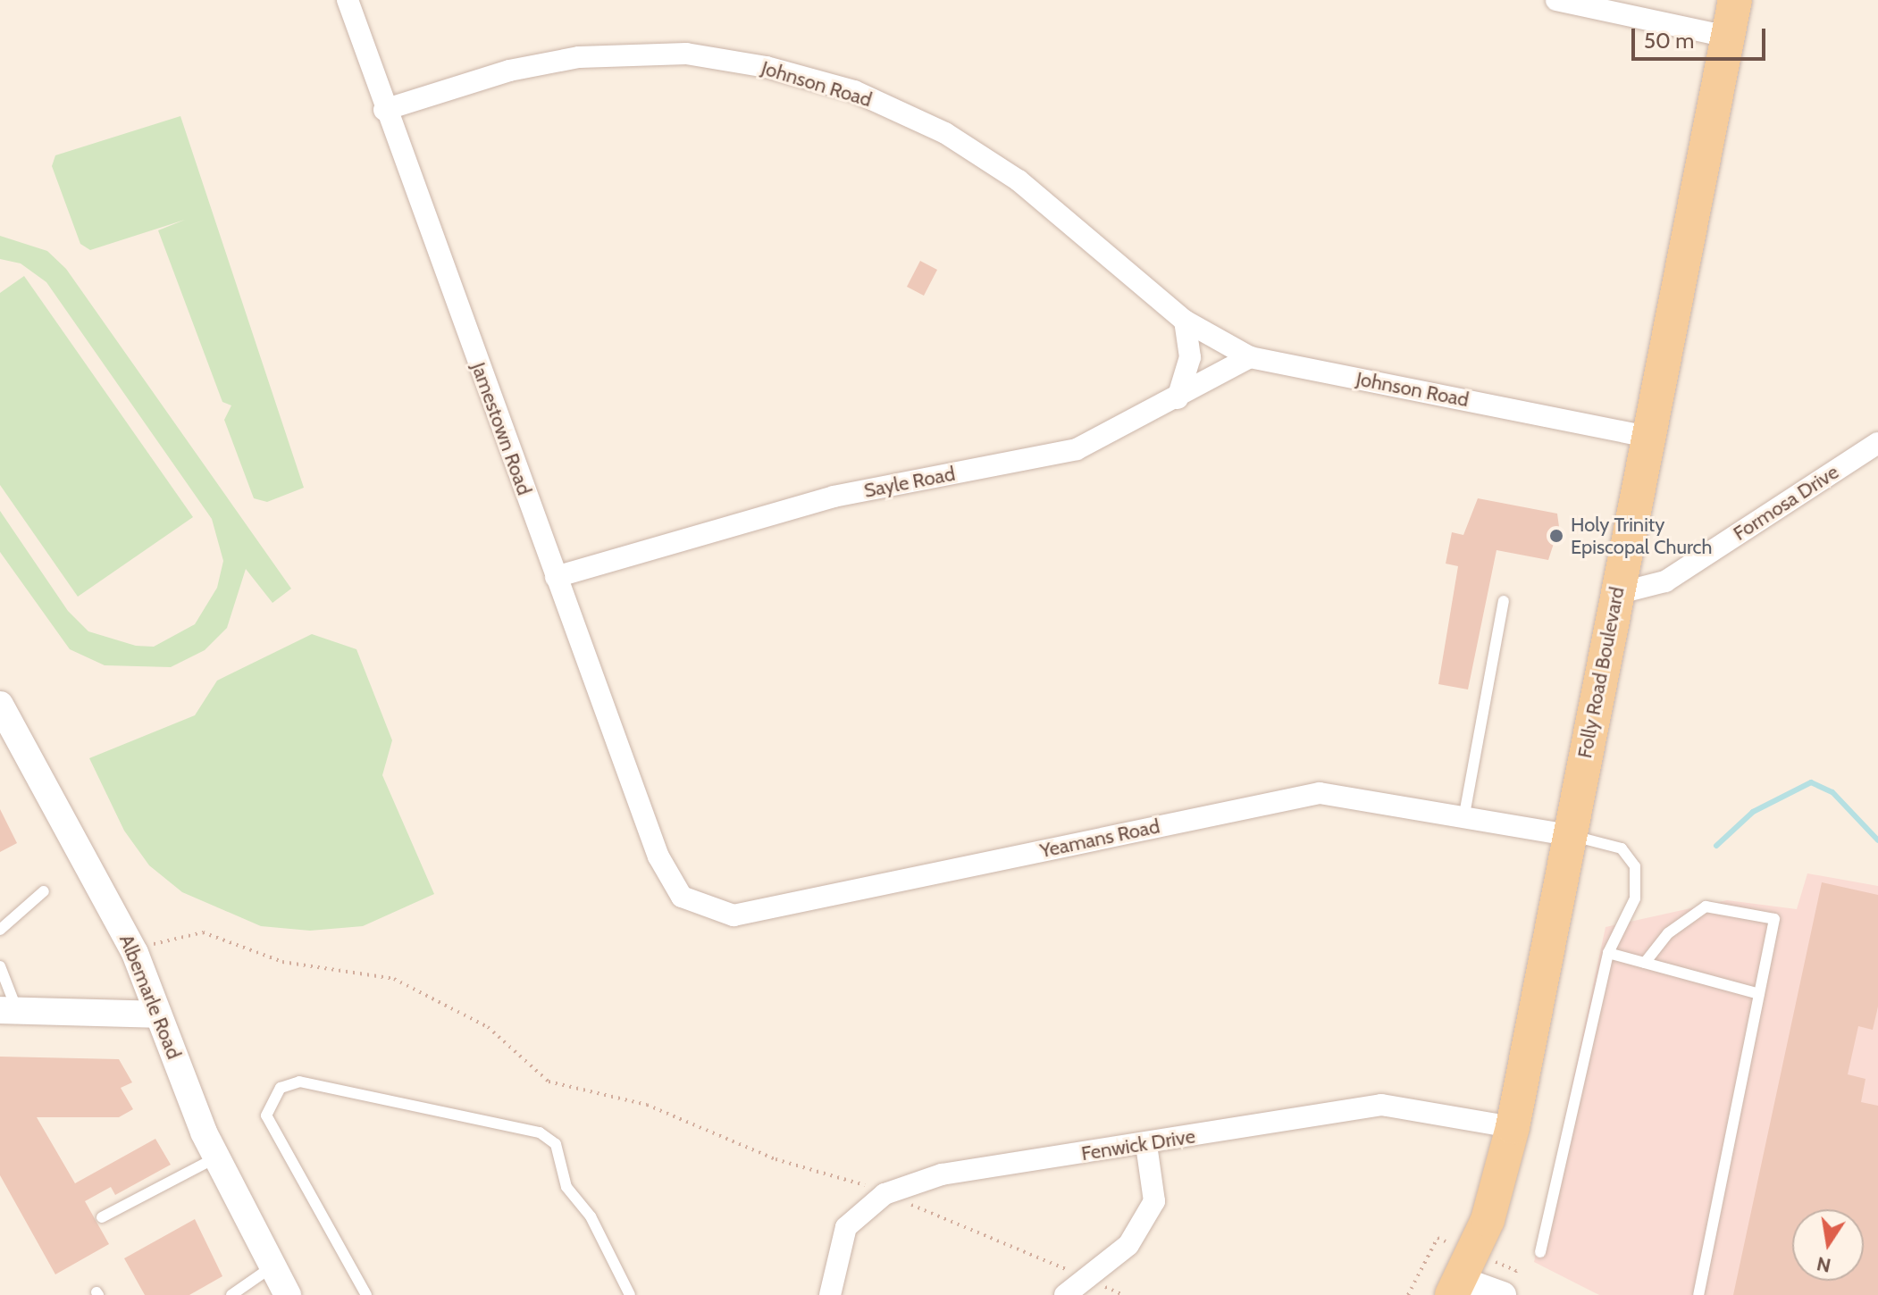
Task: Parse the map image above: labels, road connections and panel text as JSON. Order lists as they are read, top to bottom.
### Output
{
  "streets": {
    "main road": ["Folly Road Boulevard"],
    "street": [
      "Johnson Road",
      "Jamestown Road",
      "Sayle Road",
      "Formosa Drive",
      "Yeamans Road",
      "Albemarle Road",
      "Fenwick Drive"
    ]
  },
  "crossings": [
    ["Johnson Road", "Jamestown Road"],
    ["Johnson Road", "Sayle Road"],
    ["Johnson Road", "Folly Road Boulevard"],
    ["Jamestown Road", "Sayle Road"],
    ["Jamestown Road", "Yeamans Road"],
    ["Formosa Drive", "Folly Road Boulevard"],
    ["Folly Road Boulevard", "Yeamans Road"],
    ["Folly Road Boulevard", "Fenwick Drive"]
  ],
  "places": ["Holy Trinity Episcopal Church"],
  "scale_bar": "50 m",
  "north": "bottom"
}
